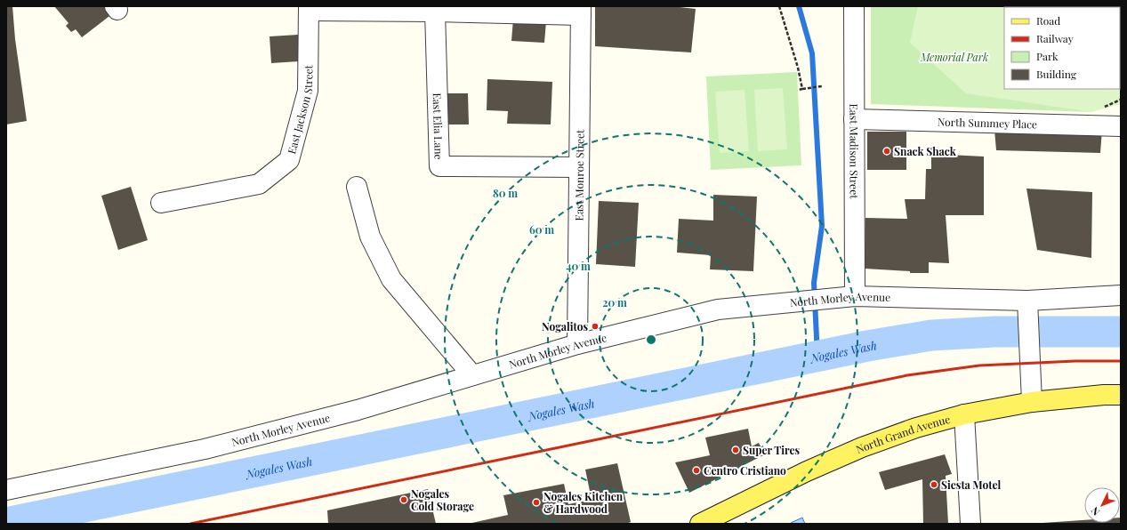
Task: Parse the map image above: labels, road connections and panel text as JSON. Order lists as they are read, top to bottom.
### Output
{
  "streets": {
    "main road": ["North Grand Avenue"],
    "street": [
      "East Jackson Street",
      "North Summey Place",
      "East Elia Lane",
      "East Madison Street",
      "East Monroe Street",
      "North Morley Avenue"
    ]
  },
  "crossings": [
    ["North Summey Place", "East Madison Street"],
    ["East Elia Lane", "East Monroe Street"],
    ["East Madison Street", "North Morley Avenue"],
    ["East Monroe Street", "North Morley Avenue"]
  ],
  "water": ["Nogales Wash"],
  "parks": ["Memorial Park"],
  "places": [
    "Snack Shack",
    "Nogalitos",
    "Super Tires",
    "Centro Cristiano",
    "Siesta Motel",
    "Nogales Cold Storage",
    "Nogales Kitchen & Hardwood"
  ],
  "legend": [
    "Road",
    "Railway",
    "Park",
    "Building"
  ],
  "north": "bottom left",
  "rings": [
    "80 m",
    "60 m",
    "40 m",
    "20 m"
  ]
}
